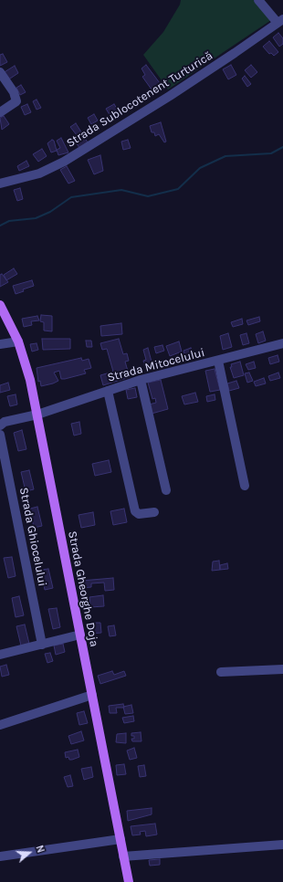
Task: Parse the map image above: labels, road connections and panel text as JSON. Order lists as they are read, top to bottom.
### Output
{
  "streets": {
    "main road": ["Strada Gheorghe Doja"],
    "street": ["Strada Sublocotenent Turturică", "Strada Mitocelului", "Strada Ghiocelului"]
  },
  "crossings": [
    ["Strada Mitocelului", "Strada Gheorghe Doja"]
  ],
  "north": "right"
}
